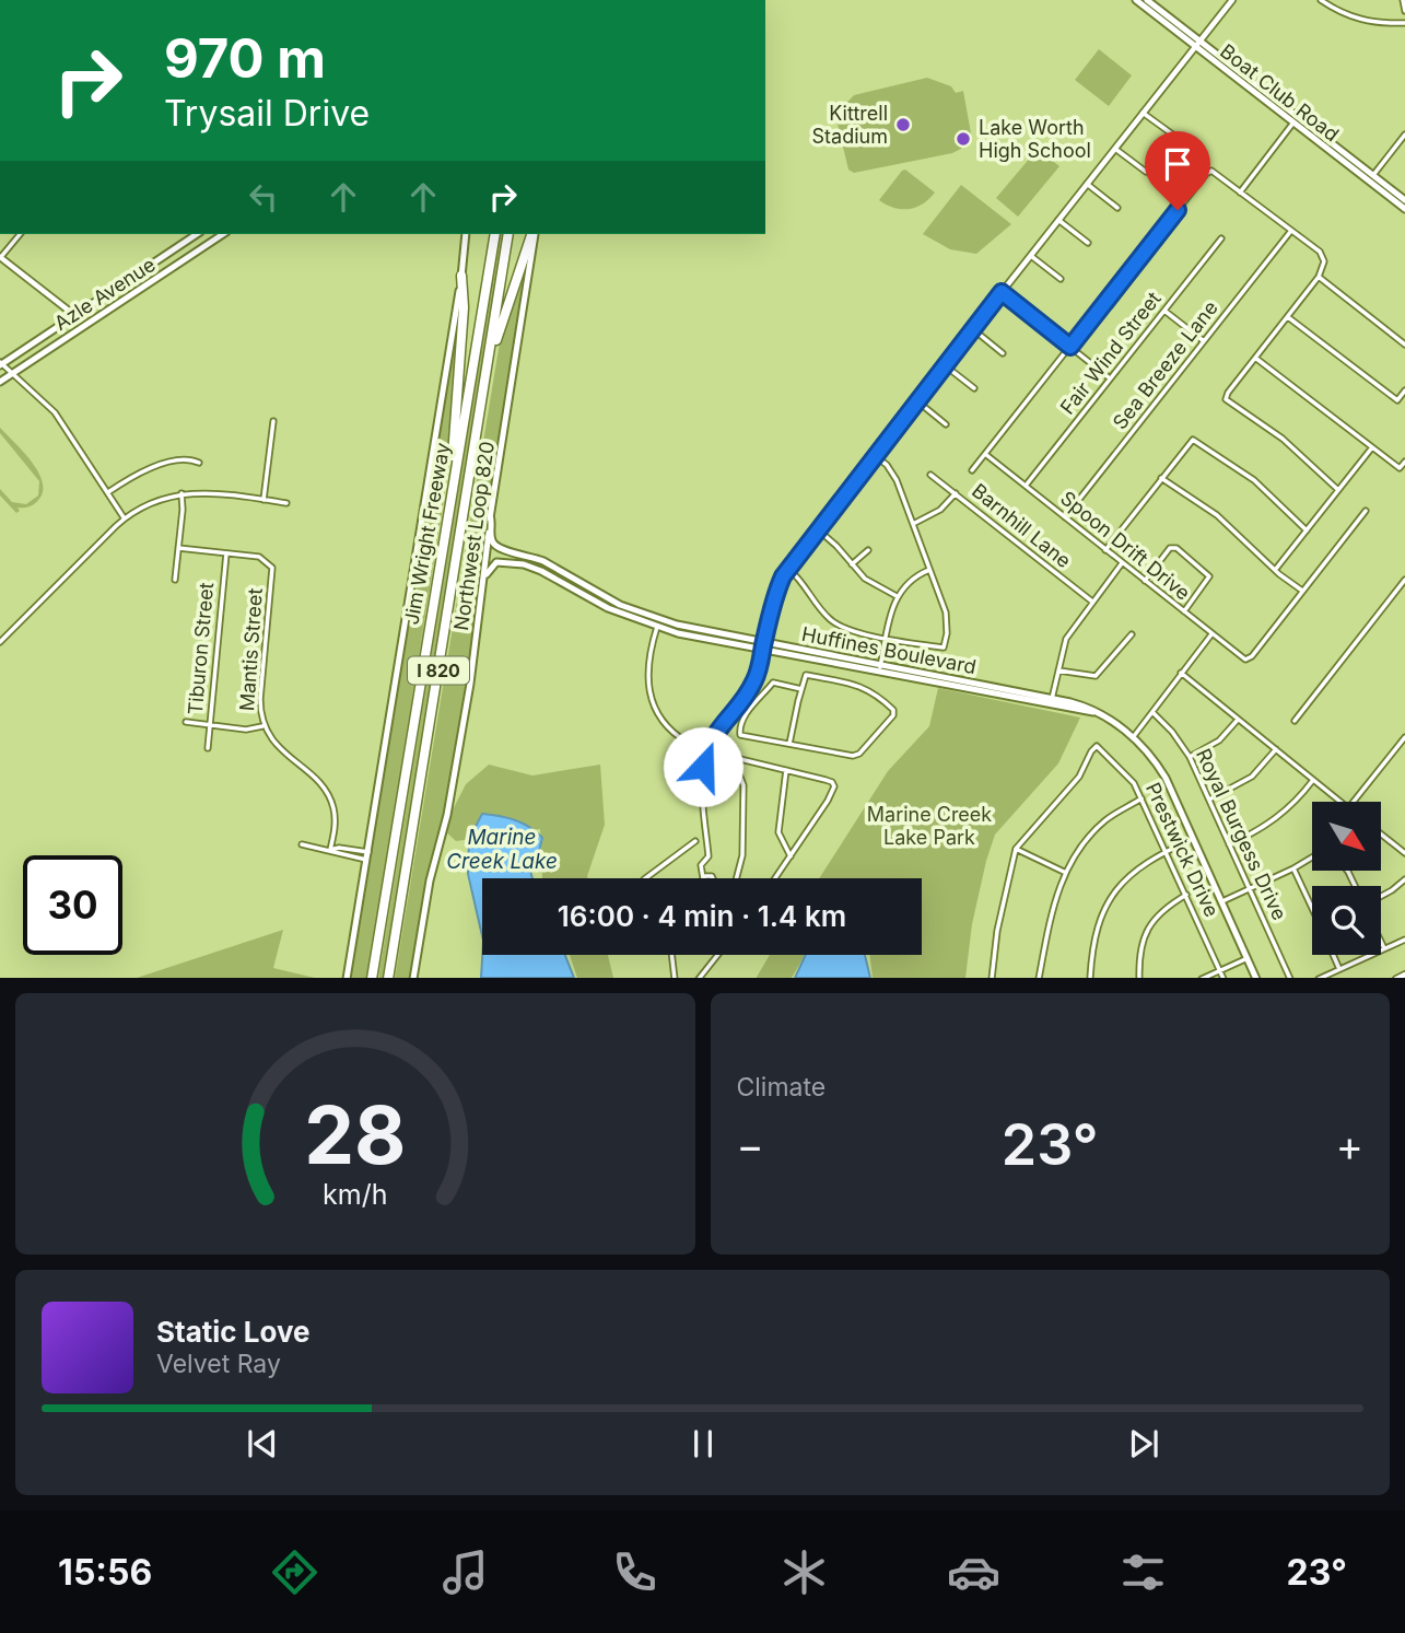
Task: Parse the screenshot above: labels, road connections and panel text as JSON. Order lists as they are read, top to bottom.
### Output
{
  "streets": {
    "highway": ["Jim Wright Freeway", "I 820"],
    "main road": [
      "Boat Club Road",
      "Azle Avenue",
      "Northwest Loop 820",
      "Huffines Boulevard"
    ],
    "street": [
      "Fair Wind Street",
      "Sea Breeze Lane",
      "Barnhill Lane",
      "Spoon Drift Drive",
      "Tiburon Street",
      "Mantis Street",
      "Royal Burgess Drive",
      "Prestwick Drive"
    ]
  },
  "crossings": [
    ["Fair Wind Street", "Spoon Drift Drive"],
    ["Sea Breeze Lane", "Spoon Drift Drive"],
    ["Northwest Loop 820", "Huffines Boulevard"],
    ["Tiburon Street", "Mantis Street"]
  ],
  "water": ["Marine Creek Lake"],
  "parks": ["Marine Creek Lake Park"],
  "places": ["Kittrell Stadium", "Lake Worth High School"],
  "north": "bottom right",
  "page": {
    "turn": ["970 m", "Trysail Drive"],
    "limit": "30",
    "trip": "16:00 · 4 min · 1.4 km",
    "tile": "Climate",
    "heat": ["−", "23°", "+"],
    "song": ["Static Love", "Velvet Ray"],
    "tabs": ["15:56", "23°"],
    "gauge": ["28", "km/h"]
  }
}
